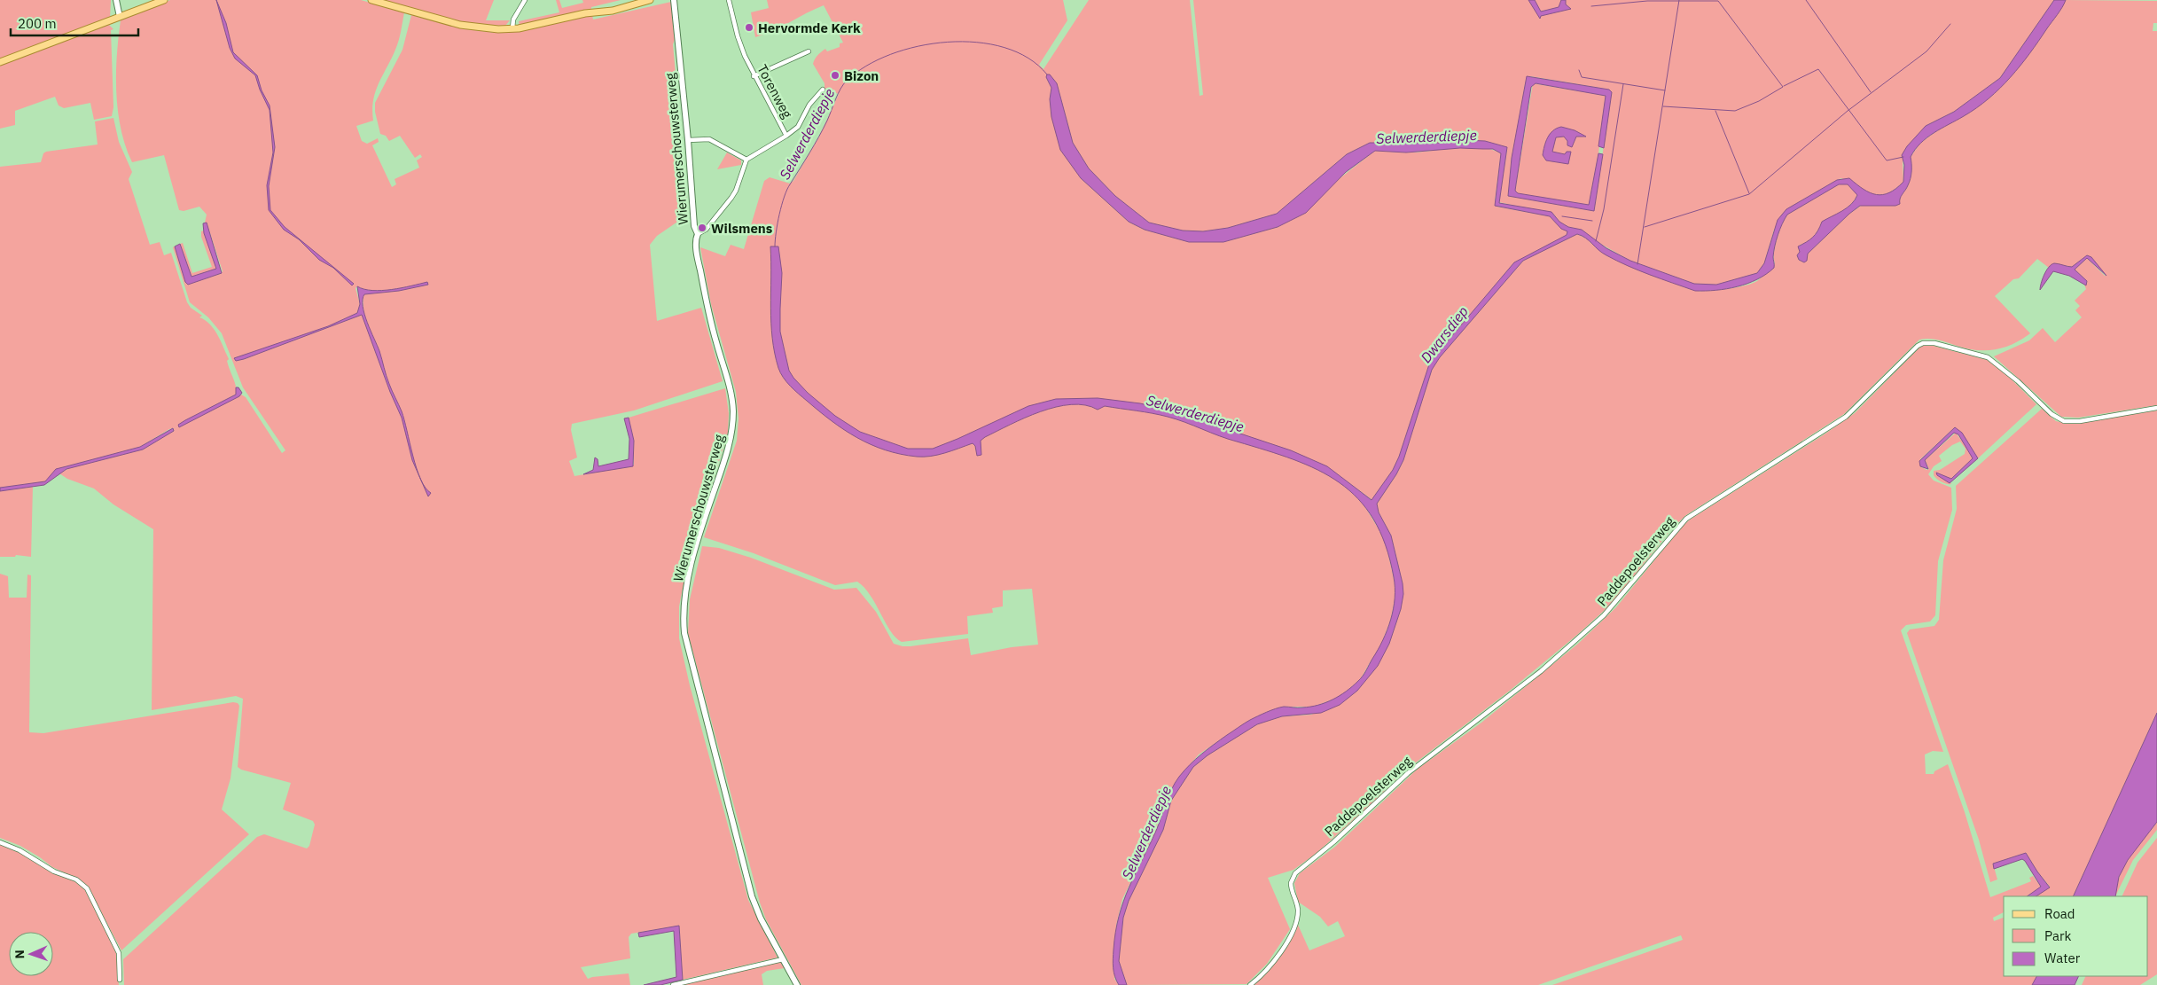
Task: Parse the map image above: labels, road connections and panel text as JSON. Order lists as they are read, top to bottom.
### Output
{
  "streets": {
    "street": ["Torenweg", "Wierumerschouwsterweg", "Paddepoelsterweg"]
  },
  "water": ["Selwerderdiepje", "Dwarsdiep"],
  "places": ["Hervormde Kerk", "Bizon", "Wilsmens"],
  "legend": ["Road", "Park", "Water"],
  "scale_bar": "200 m",
  "north": "left"
}
